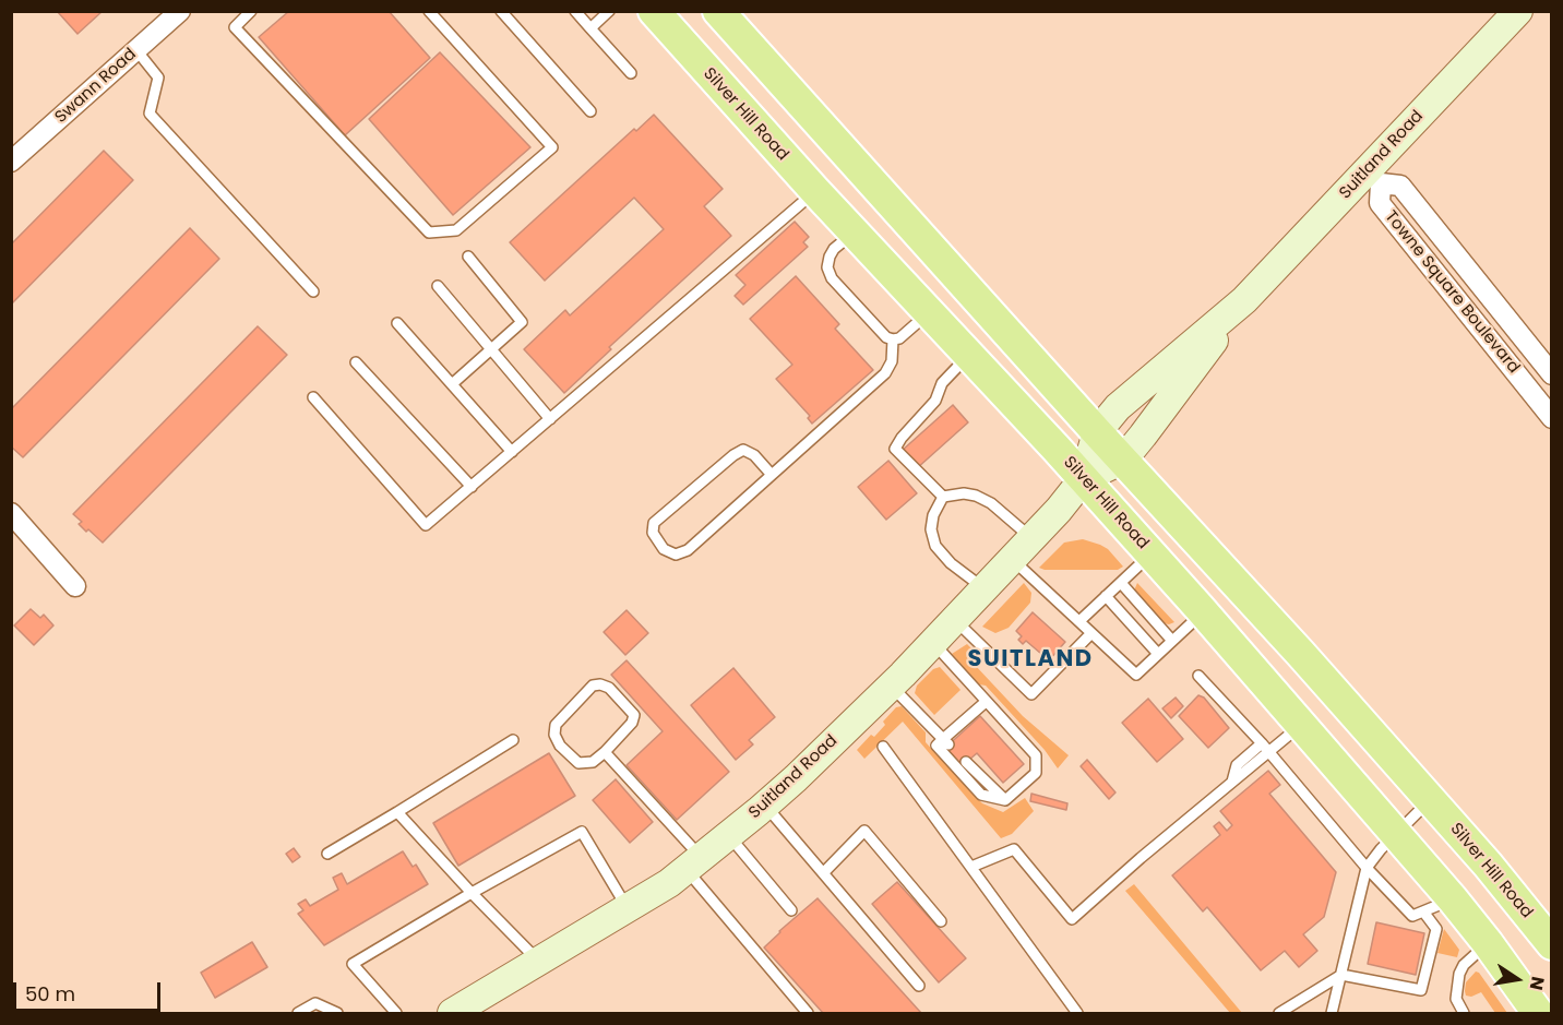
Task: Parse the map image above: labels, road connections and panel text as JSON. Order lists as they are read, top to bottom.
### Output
{
  "streets": {
    "main road": ["Silver Hill Road", "Suitland Road"],
    "street": ["Swann Road", "Towne Square Boulevard"]
  },
  "crossings": [
    ["Silver Hill Road", "Suitland Road"],
    ["Suitland Road", "Towne Square Boulevard"]
  ],
  "districts": ["SUITLAND"],
  "scale_bar": "50 m",
  "north": "right"
}
